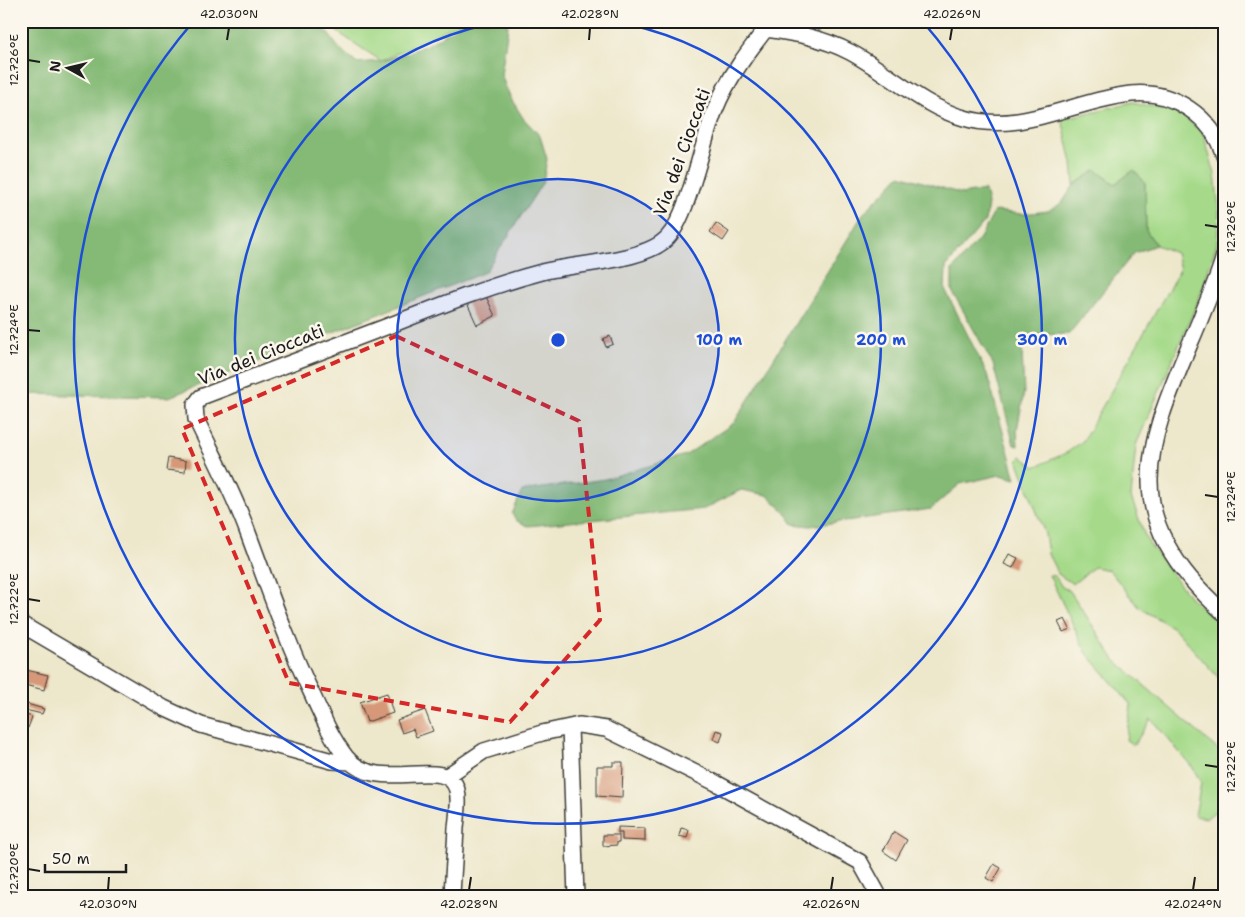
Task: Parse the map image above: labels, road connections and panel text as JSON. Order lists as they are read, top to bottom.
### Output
{
  "streets": {
    "street": ["Via dei Cioccati"]
  },
  "scale_bar": "50 m",
  "north": "left",
  "coordinates": [
    "42.030°N",
    "42.028°N",
    "42.026°N",
    "12.726°E",
    "12.724°E",
    "12.722°E",
    "12.720°E",
    "42.024°N"
  ],
  "rings": ["100 m", "200 m", "300 m"]
}
